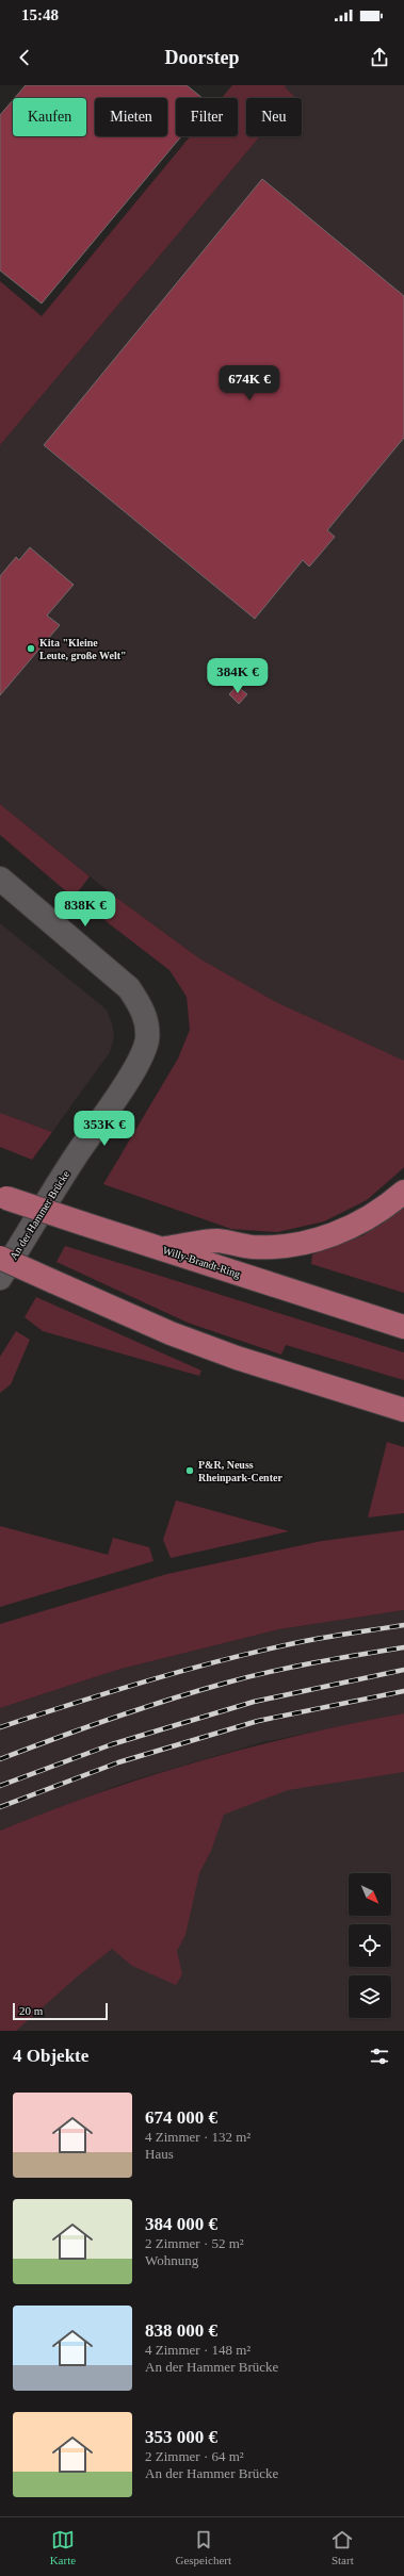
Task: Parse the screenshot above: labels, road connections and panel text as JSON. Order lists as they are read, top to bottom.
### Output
{
  "streets": {
    "main road": ["Willy-Brandt-Ring"],
    "street": ["An der Hammer Brücke"]
  },
  "places": ["Kita \"Kleine Leute, große Welt\"", "P&R, Neuss Rheinpark-Center"],
  "scale_bar": "20 m",
  "north": "bottom right",
  "page": {
    "status": "15:48",
    "header": "Doorstep",
    "chip": [
      "Kaufen",
      "Mieten",
      "Filter",
      "Neu"
    ],
    "price": [
      "674K €",
      "384K €",
      "838K €",
      "353K €"
    ],
    "scale": "20 m",
    "heading": "4 Objekte",
    "list": [
      {
        "name": "674 000 €",
        "note": "4 Zimmer · 132 m² · Haus"
      },
      {
        "name": "384 000 €",
        "note": "2 Zimmer · 52 m² · Wohnung"
      },
      {
        "name": "838 000 €",
        "note": "4 Zimmer · 148 m² · An der Hammer Brücke"
      },
      {
        "name": "353 000 €",
        "note": "2 Zimmer · 64 m² · An der Hammer Brücke"
      }
    ],
    "tabs": ["Karte", "Gespeichert", "Start"]
  }
}
